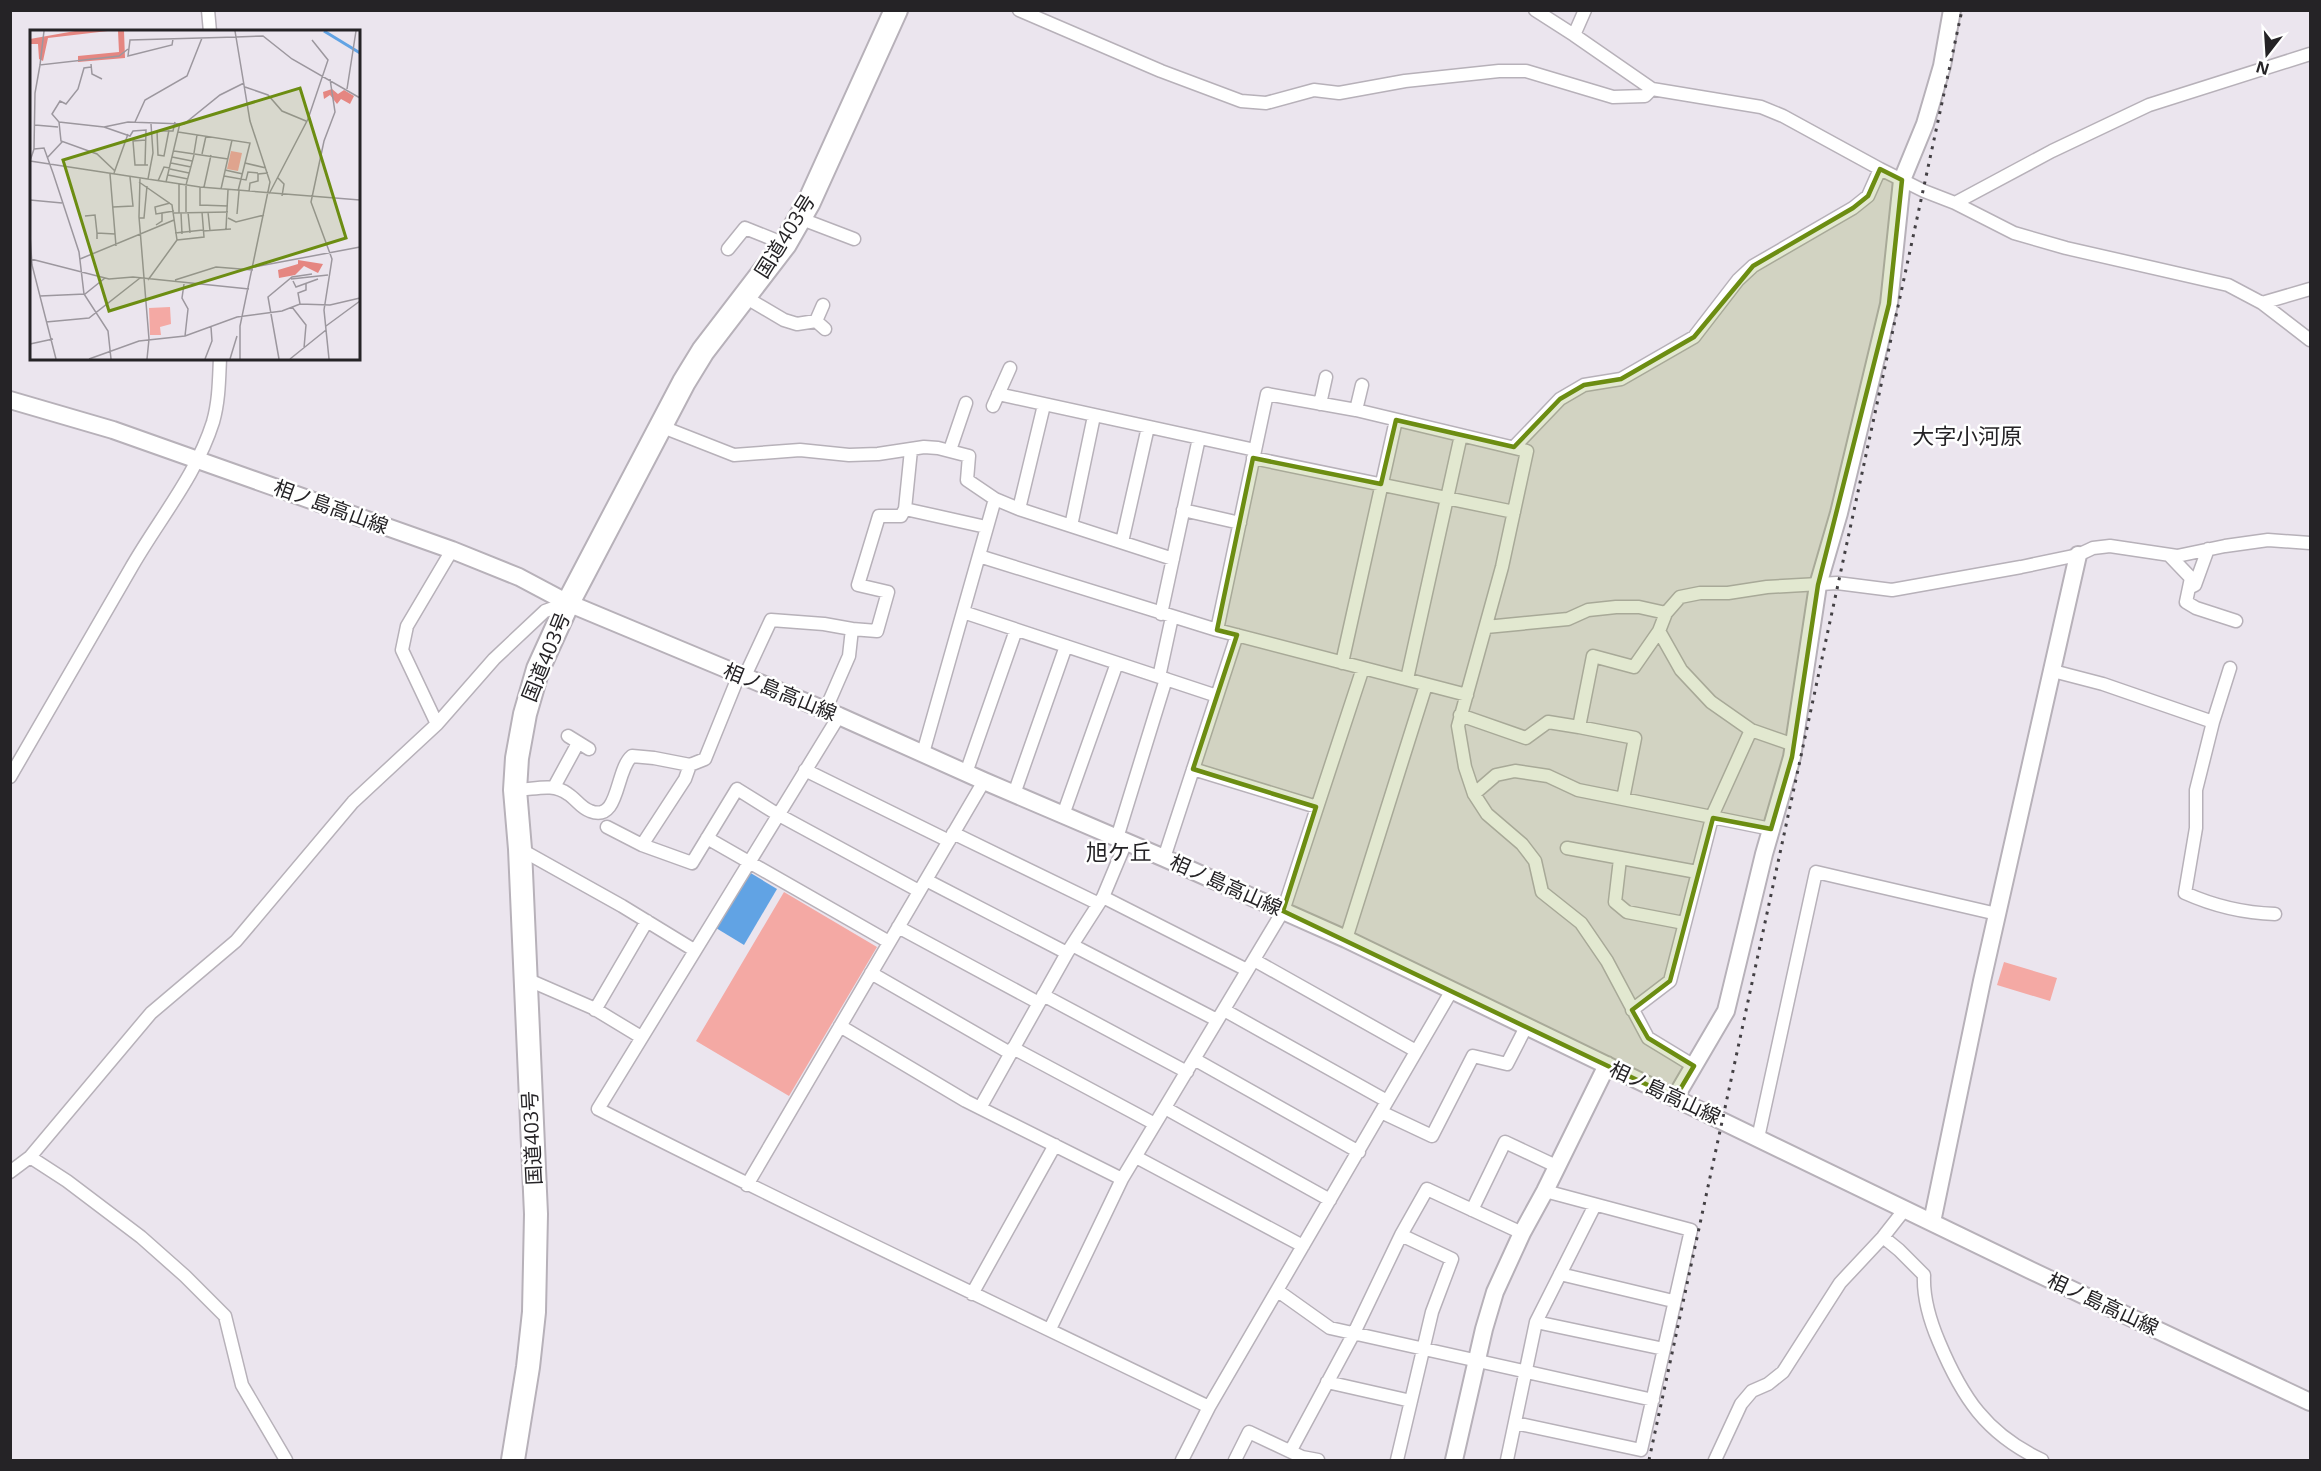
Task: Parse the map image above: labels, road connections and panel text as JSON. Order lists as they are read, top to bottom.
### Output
{
  "streets": {
    "highway": ["国道403号"],
    "main road": ["相ノ島高山線"]
  },
  "crossings": [
    ["国道403号", "相ノ島高山線"]
  ],
  "districts": ["大字小河原", "旭ケ丘"],
  "north": "bottom"
}
